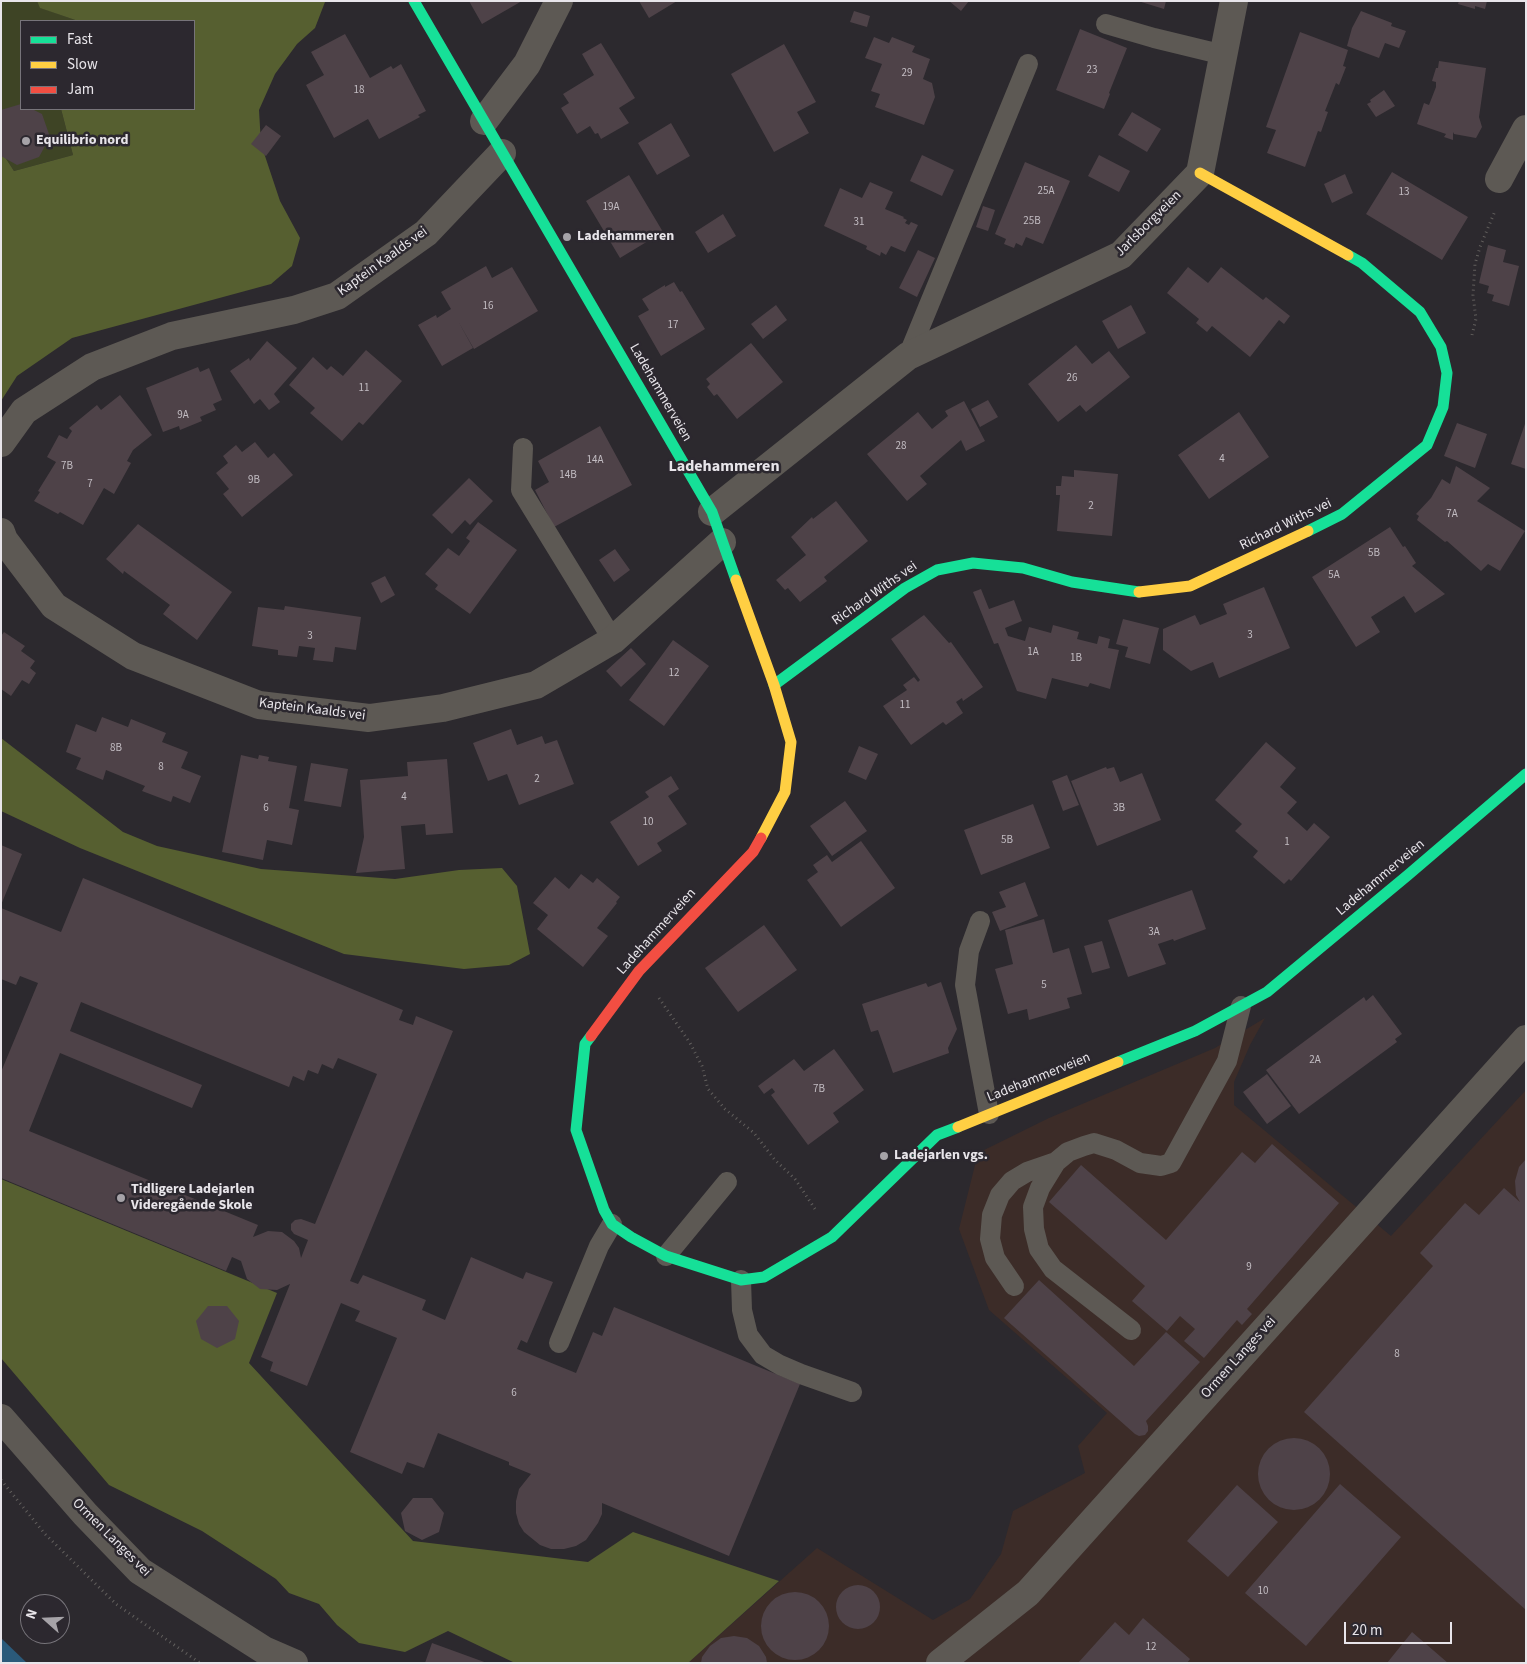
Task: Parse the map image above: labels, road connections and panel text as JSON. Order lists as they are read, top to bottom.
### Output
{
  "streets": {
    "street": [
      "Jarlsborgveien",
      "Kaptein Kaalds vei",
      "Ladehammerveien",
      "Richard Withs vei",
      "Ormen Langes vei"
    ]
  },
  "crossings": [
    ["Jarlsborgveien", "Ladehammerveien"],
    ["Jarlsborgveien", "Richard Withs vei"],
    ["Kaptein Kaalds vei", "Ladehammerveien"],
    ["Ladehammerveien", "Richard Withs vei"]
  ],
  "districts": ["Ladehammeren"],
  "places": [
    "Equilibrio nord",
    "Ladehammeren",
    "Ladejarlen vgs.",
    "Tidligere Ladejarlen Videregående Skole"
  ],
  "house_numbers": [
    "23",
    "29",
    "18",
    "25A",
    "13",
    "19A",
    "25B",
    "31",
    "16",
    "17",
    "26",
    "11",
    "9A",
    "28",
    "4",
    "14A",
    "7B",
    "14B",
    "9B",
    "7",
    "2",
    "7A",
    "5B",
    "5A",
    "3",
    "3",
    "1A",
    "1B",
    "12",
    "11",
    "8B",
    "8",
    "2",
    "4",
    "6",
    "3B",
    "10",
    "5B",
    "1",
    "3A",
    "5",
    "2A",
    "7B",
    "9",
    "8",
    "6",
    "10",
    "12"
  ],
  "legend": ["Fast", "Slow", "Jam"],
  "scale_bar": "20 m",
  "north": "left"
}
